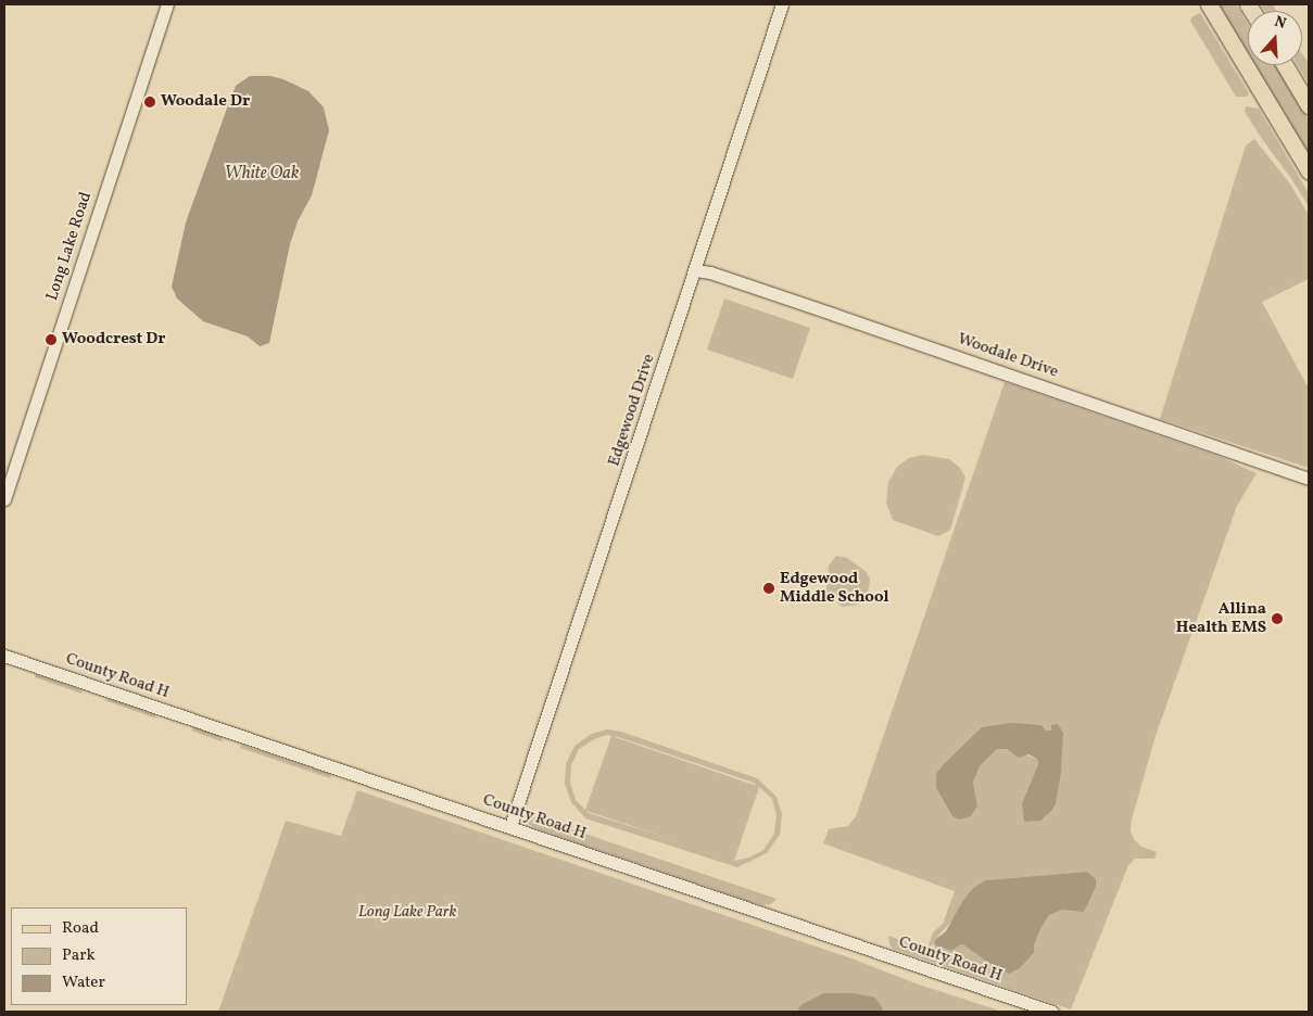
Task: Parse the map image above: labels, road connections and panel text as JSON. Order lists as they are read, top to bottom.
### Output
{
  "streets": {
    "street": [
      "Long Lake Road",
      "Woodale Drive",
      "Edgewood Drive",
      "County Road H"
    ]
  },
  "crossings": [
    ["Woodale Drive", "Edgewood Drive"],
    ["Edgewood Drive", "County Road H"]
  ],
  "water": ["White Oak"],
  "parks": ["Long Lake Park"],
  "places": [
    "Woodale Dr",
    "Woodcrest Dr",
    "Edgewood Middle School",
    "Allina Health EMS"
  ],
  "legend": ["Road", "Park", "Water"],
  "north": "top"
}
